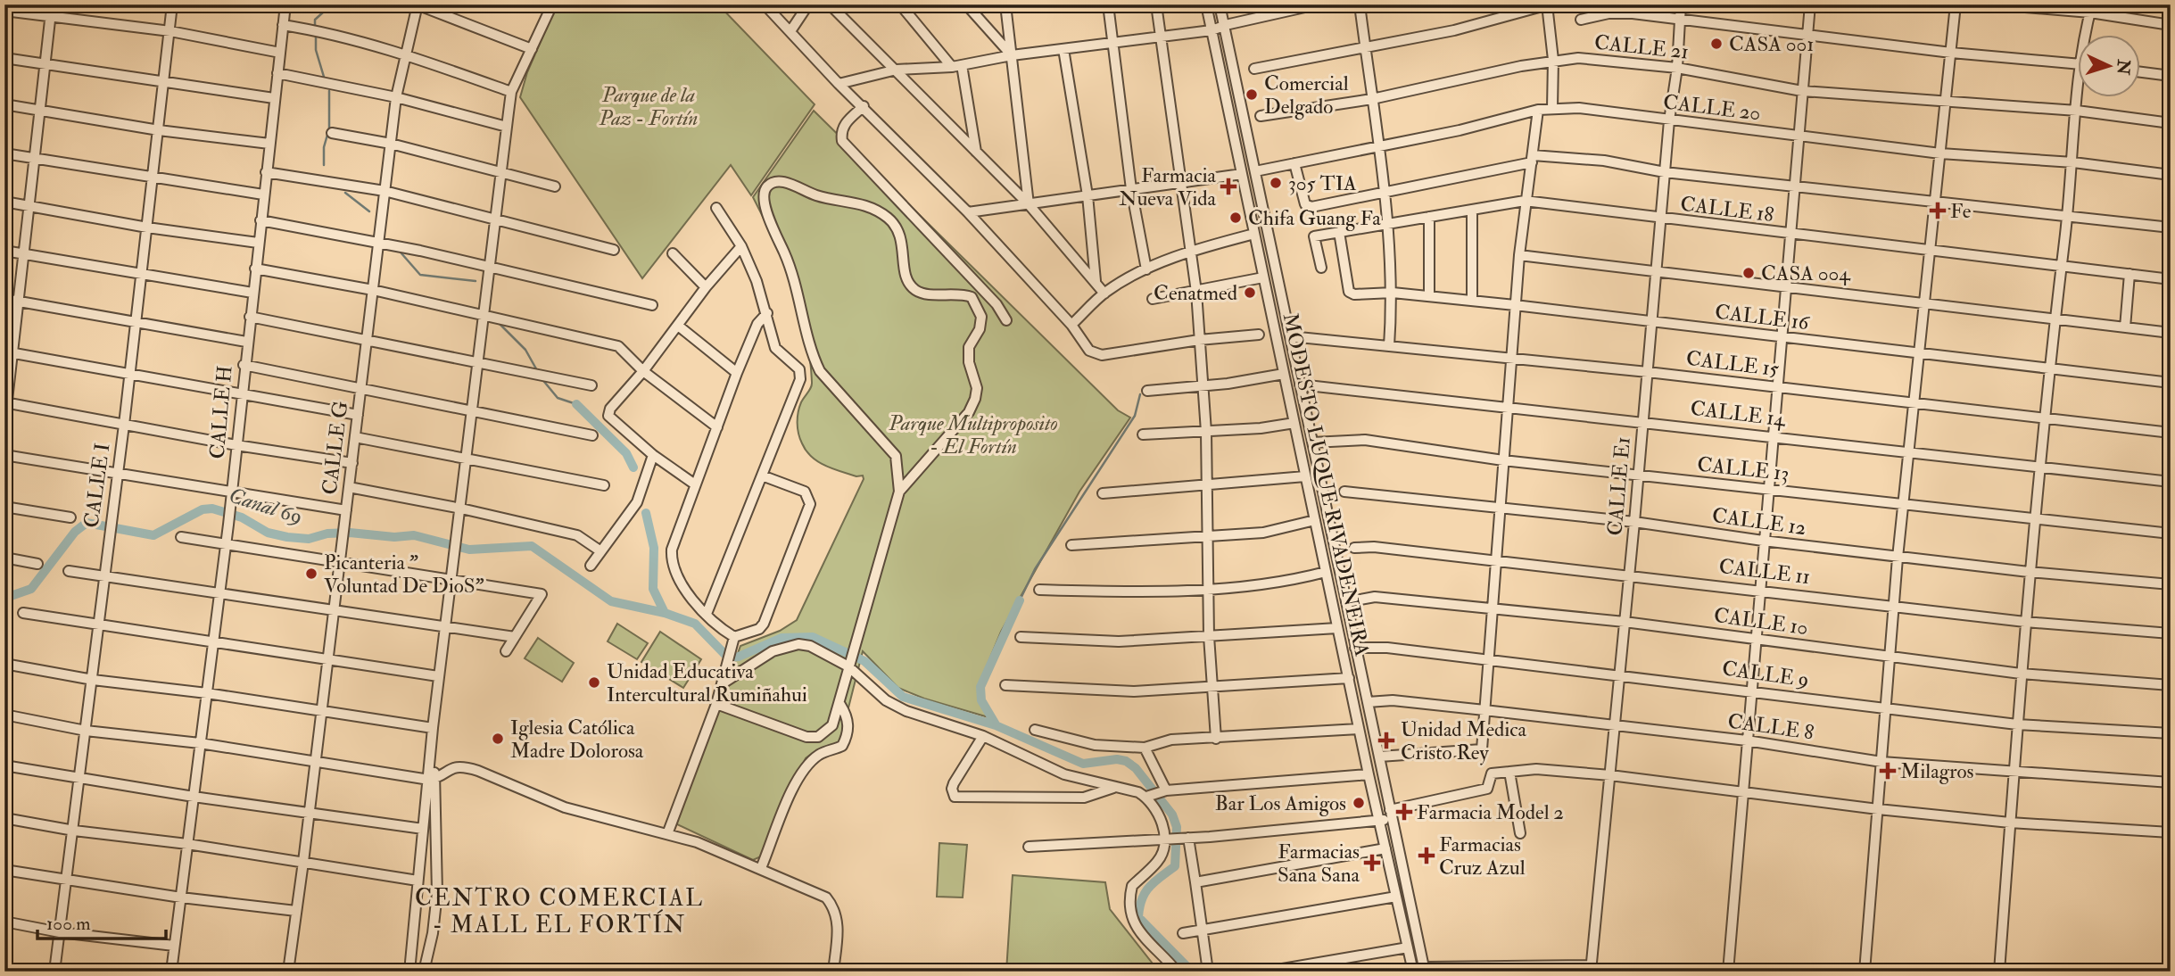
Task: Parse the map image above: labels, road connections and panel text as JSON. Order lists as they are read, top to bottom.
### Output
{
  "streets": {
    "street": [
      "CALLE 21",
      "CALLE 20",
      "CALLE 18",
      "CALLE 16",
      "CALLE 15",
      "CALLE H",
      "CALLE 14",
      "CALLE G",
      "CALLE 13",
      "MODESTO LUQUE RIVADENEIRA",
      "CALLE I",
      "CALLE E1",
      "CALLE 12",
      "CALLE 11",
      "CALLE 10",
      "CALLE 9",
      "CALLE 8"
    ]
  },
  "crossings": [
    ["CALLE 21", "CALLE E1"],
    ["CALLE 20", "MODESTO LUQUE RIVADENEIRA"],
    ["CALLE 20", "CALLE E1"],
    ["CALLE 18", "CALLE 16"],
    ["CALLE 18", "CALLE E1"],
    ["CALLE 16", "CALLE E1"],
    ["CALLE 15", "MODESTO LUQUE RIVADENEIRA"],
    ["CALLE 15", "CALLE E1"],
    ["CALLE 14", "MODESTO LUQUE RIVADENEIRA"],
    ["CALLE 14", "CALLE E1"],
    ["CALLE 13", "MODESTO LUQUE RIVADENEIRA"],
    ["CALLE 13", "CALLE E1"],
    ["MODESTO LUQUE RIVADENEIRA", "CALLE 10"],
    ["MODESTO LUQUE RIVADENEIRA", "CALLE 9"],
    ["MODESTO LUQUE RIVADENEIRA", "CALLE 8"],
    ["CALLE E1", "CALLE 12"],
    ["CALLE E1", "CALLE 11"],
    ["CALLE E1", "CALLE 10"],
    ["CALLE E1", "CALLE 9"],
    ["CALLE E1", "CALLE 8"]
  ],
  "districts": ["CENTRO COMERCIAL - MALL EL FORTÍN"],
  "water": ["Canal 69"],
  "parks": ["Parque de la Paz - Fortín", "Parque Multiproposito - El Fortín"],
  "places": {
    "other": [
      "CASA 001",
      "Comercial Delgado",
      "305 TIA",
      "Chifa Guang Fa",
      "CASA 004",
      "Cenatmed",
      "Picanteria \" Voluntad De DioS\"",
      "Unidad Educativa Intercultural Rumiñahui",
      "Iglesia Católica Madre Dolorosa",
      "Bar Los Amigos"
    ],
    "health": [
      "Farmacia Nueva Vida",
      "Fe",
      "Unidad Medica Cristo Rey",
      "Milagros",
      "Farmacia Model 2",
      "Farmacias Cruz Azul",
      "Farmacias Sana Sana"
    ]
  },
  "scale_bar": "100 m",
  "north": "right"
}
